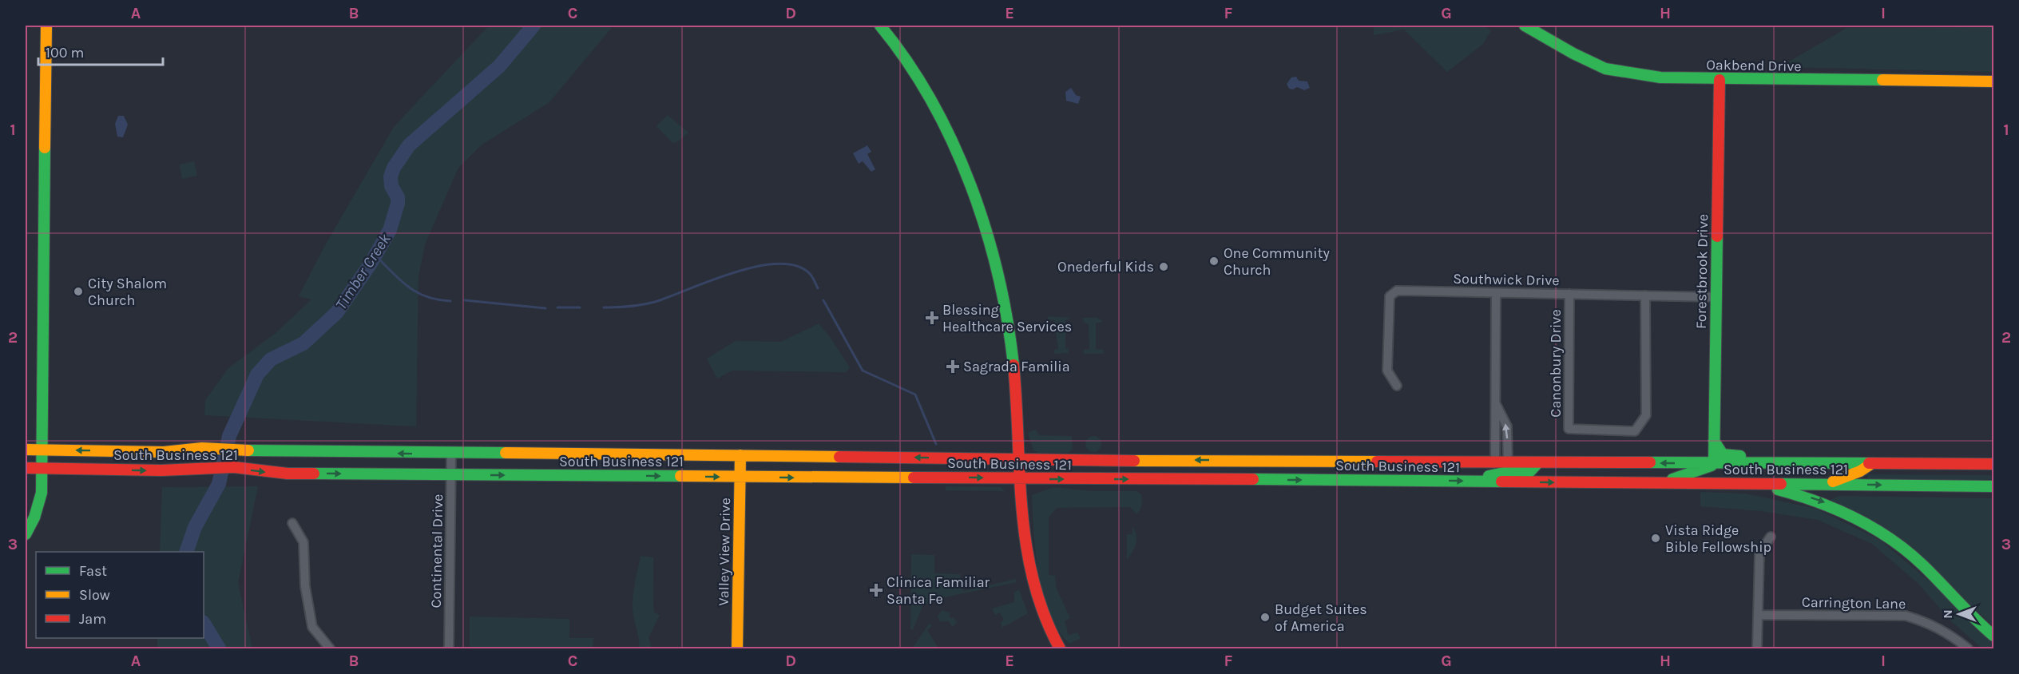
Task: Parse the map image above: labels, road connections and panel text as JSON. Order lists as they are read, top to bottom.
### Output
{
  "streets": {
    "main road": [
      "Oakbend Drive",
      "Forestbrook Drive",
      "South Business 121",
      "Valley View Drive"
    ],
    "street": [
      "Southwick Drive",
      "Canonbury Drive",
      "Continental Drive",
      "Carrington Lane"
    ]
  },
  "crossings": [
    ["Oakbend Drive", "Forestbrook Drive"],
    ["Forestbrook Drive", "Southwick Drive"],
    ["Forestbrook Drive", "South Business 121"],
    ["Southwick Drive", "Canonbury Drive"],
    ["South Business 121", "Continental Drive"],
    ["South Business 121", "Valley View Drive"]
  ],
  "water": ["Timber Creek"],
  "places": {
    "other": [
      "One Community Church",
      "Onederful Kids",
      "City Shalom Church",
      "Vista Ridge Bible Fellowship",
      "Budget Suites of America"
    ],
    "health": ["Blessing Healthcare Services", "Sagrada Familia", "Clinica Familiar Santa Fe"]
  },
  "legend": ["Fast", "Slow", "Jam"],
  "scale_bar": "100 m",
  "north": "left",
  "grid": {
    "columns": [
      "A",
      "B",
      "C",
      "D",
      "E",
      "F",
      "G",
      "H",
      "I"
    ],
    "rows": ["1", "2", "3"]
  }
}
